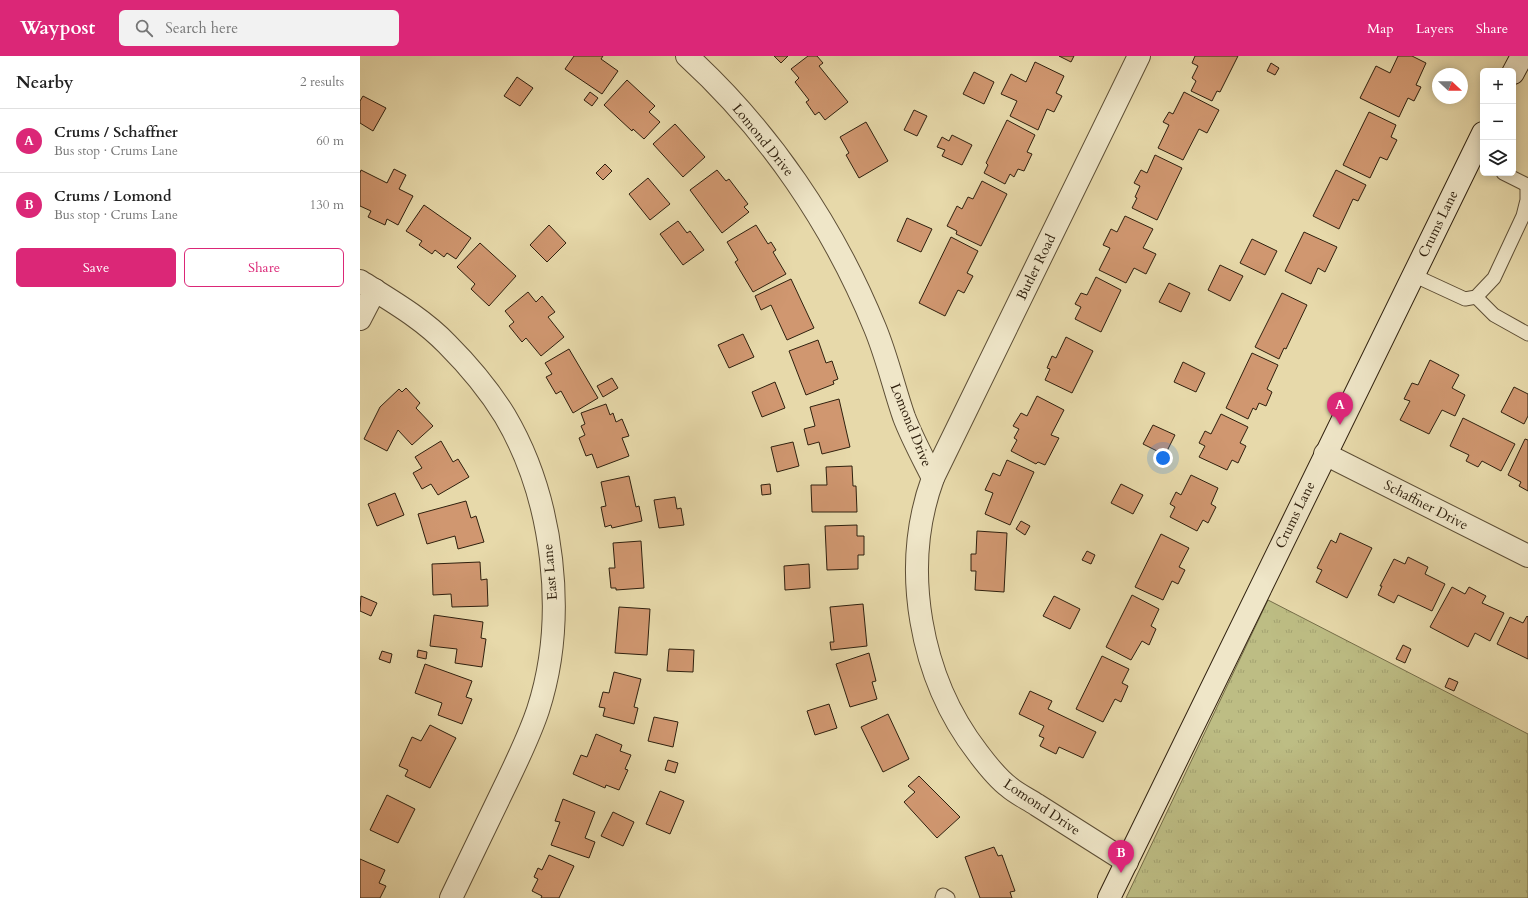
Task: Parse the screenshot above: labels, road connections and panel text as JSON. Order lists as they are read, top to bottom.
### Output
{
  "streets": {
    "street": [
      "Lomond Drive",
      "Crums Lane",
      "Butler Road",
      "Schaffner Drive",
      "East Lane"
    ]
  },
  "crossings": [
    ["Lomond Drive", "Crums Lane"],
    ["Lomond Drive", "Butler Road"],
    ["Crums Lane", "Schaffner Drive"]
  ],
  "north": "right",
  "page": {
    "header": "Waypost",
    "search": "Search here",
    "nav": ["Map", "Layers", "Share"],
    "heading": ["Nearby", "2 results"],
    "map_buttons": ["+", "−"],
    "list": [
      {
        "mark": "A",
        "name": "Crums / Schaffner",
        "note": "Bus stop · Crums Lane",
        "value": "60 m"
      },
      {
        "mark": "B",
        "name": "Crums / Lomond",
        "note": "Bus stop · Crums Lane",
        "value": "130 m"
      }
    ],
    "buttons": ["Save", "Share"],
    "pins": ["A", "B"]
  }
}
